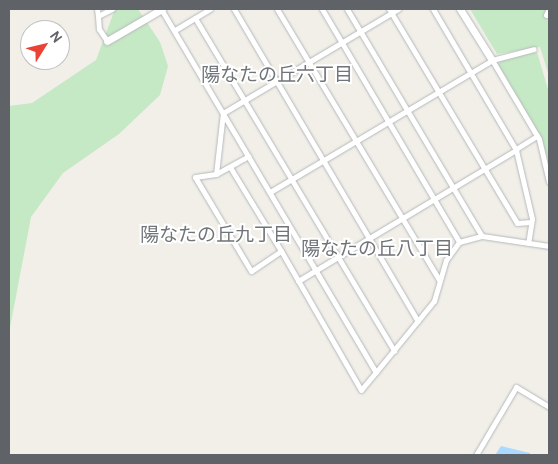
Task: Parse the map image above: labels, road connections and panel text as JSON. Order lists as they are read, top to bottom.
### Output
{
  "districts": ["陽なたの丘六丁目", "陽なたの丘九丁目", "陽なたの丘八丁目"],
  "north": "top right"
}
